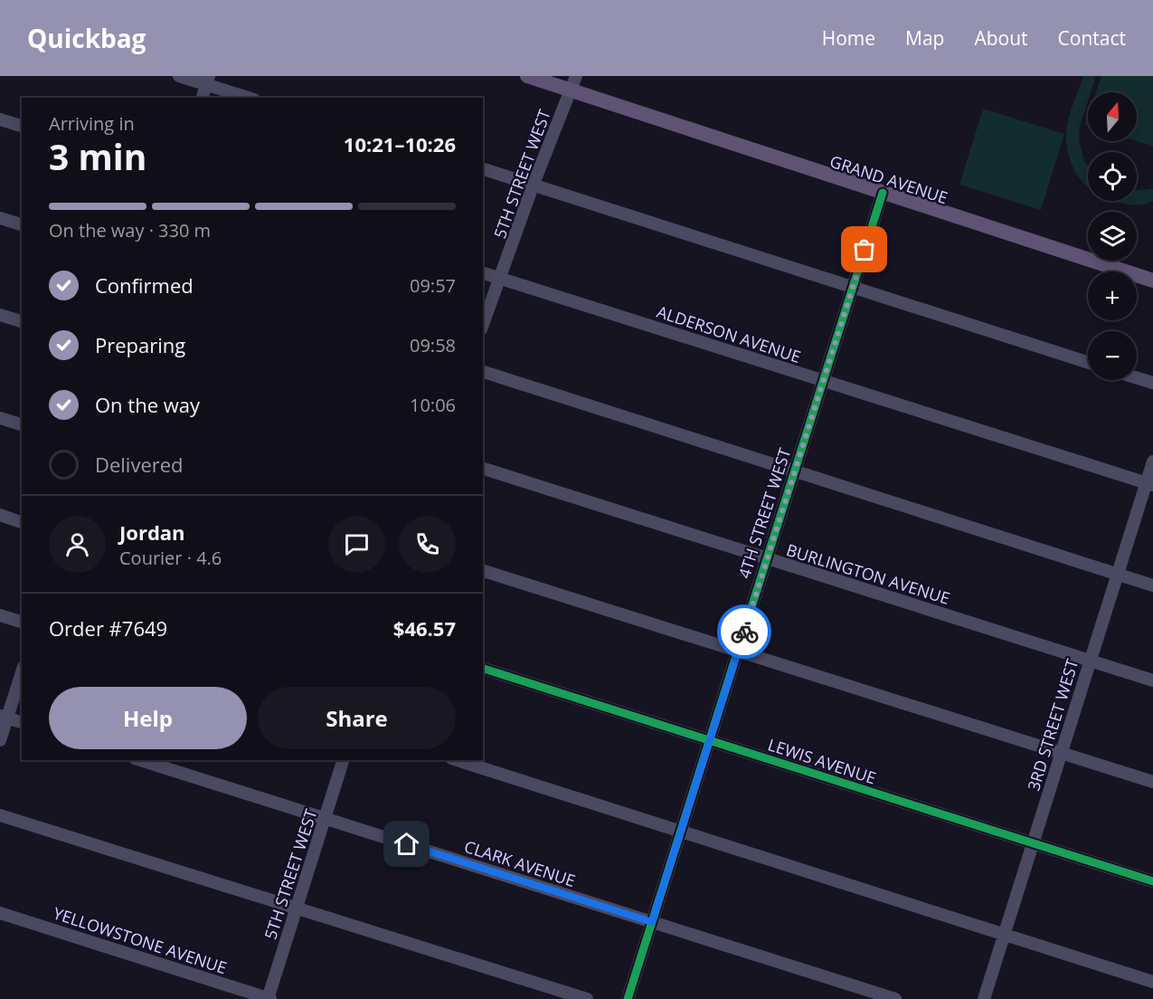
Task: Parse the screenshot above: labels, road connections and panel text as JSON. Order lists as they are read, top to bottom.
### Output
{
  "streets": {
    "main road": ["GRAND AVENUE"],
    "street": [
      "5TH STREET WEST",
      "ALDERSON AVENUE",
      "4TH STREET WEST",
      "BURLINGTON AVENUE",
      "3RD STREET WEST",
      "LEWIS AVENUE",
      "CLARK AVENUE",
      "YELLOWSTONE AVENUE"
    ]
  },
  "crossings": [
    ["5TH STREET WEST", "GRAND AVENUE"],
    ["5TH STREET WEST", "ALDERSON AVENUE"],
    ["5TH STREET WEST", "CLARK AVENUE"],
    ["5TH STREET WEST", "YELLOWSTONE AVENUE"],
    ["GRAND AVENUE", "4TH STREET WEST"],
    ["ALDERSON AVENUE", "4TH STREET WEST"],
    ["ALDERSON AVENUE", "3RD STREET WEST"],
    ["4TH STREET WEST", "BURLINGTON AVENUE"],
    ["4TH STREET WEST", "LEWIS AVENUE"],
    ["4TH STREET WEST", "CLARK AVENUE"],
    ["BURLINGTON AVENUE", "3RD STREET WEST"],
    ["3RD STREET WEST", "LEWIS AVENUE"]
  ],
  "north": "top",
  "page": {
    "header": "Quickbag",
    "nav": [
      "Home",
      "Map",
      "About",
      "Contact"
    ],
    "map_buttons": ["+", "−"],
    "heading": ["3 min", "Arriving in", "10:21–10:26"],
    "panel": [
      "Jordan",
      "Courier · 4.6",
      "Order #7649",
      "$46.57"
    ],
    "bar": "On the way · 330 m",
    "list": [
      ["Confirmed", "09:57"],
      ["Preparing", "09:58"],
      ["On the way", "10:06"],
      "Delivered"
    ],
    "buttons": ["Help", "Share"]
  }
}
